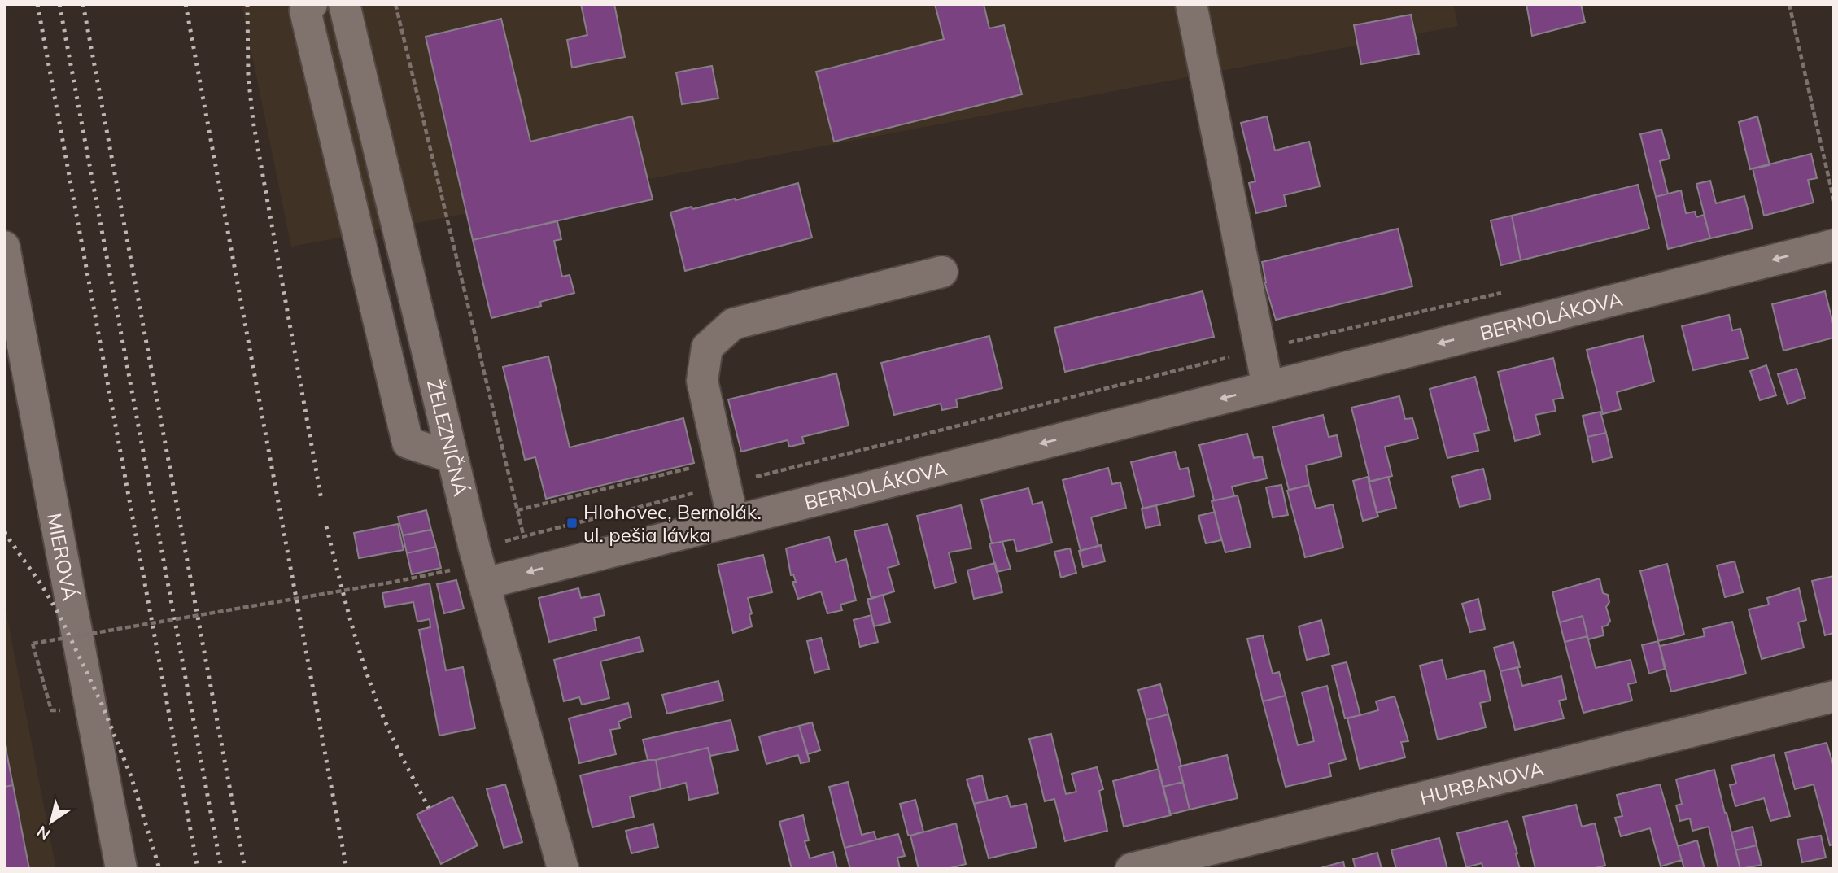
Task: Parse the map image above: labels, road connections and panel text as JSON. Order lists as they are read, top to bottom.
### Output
{
  "streets": {
    "street": [
      "BERNOLÁKOVA",
      "ŽELEZNIČNÁ",
      "MIEROVÁ",
      "HURBANOVA"
    ]
  },
  "crossings": [
    ["BERNOLÁKOVA", "ŽELEZNIČNÁ"]
  ],
  "one_way": ["BERNOLÁKOVA"],
  "places": {
    "transit": ["Hlohovec, Bernolák. ul. pešia lávka"]
  },
  "north": "bottom left"
}
